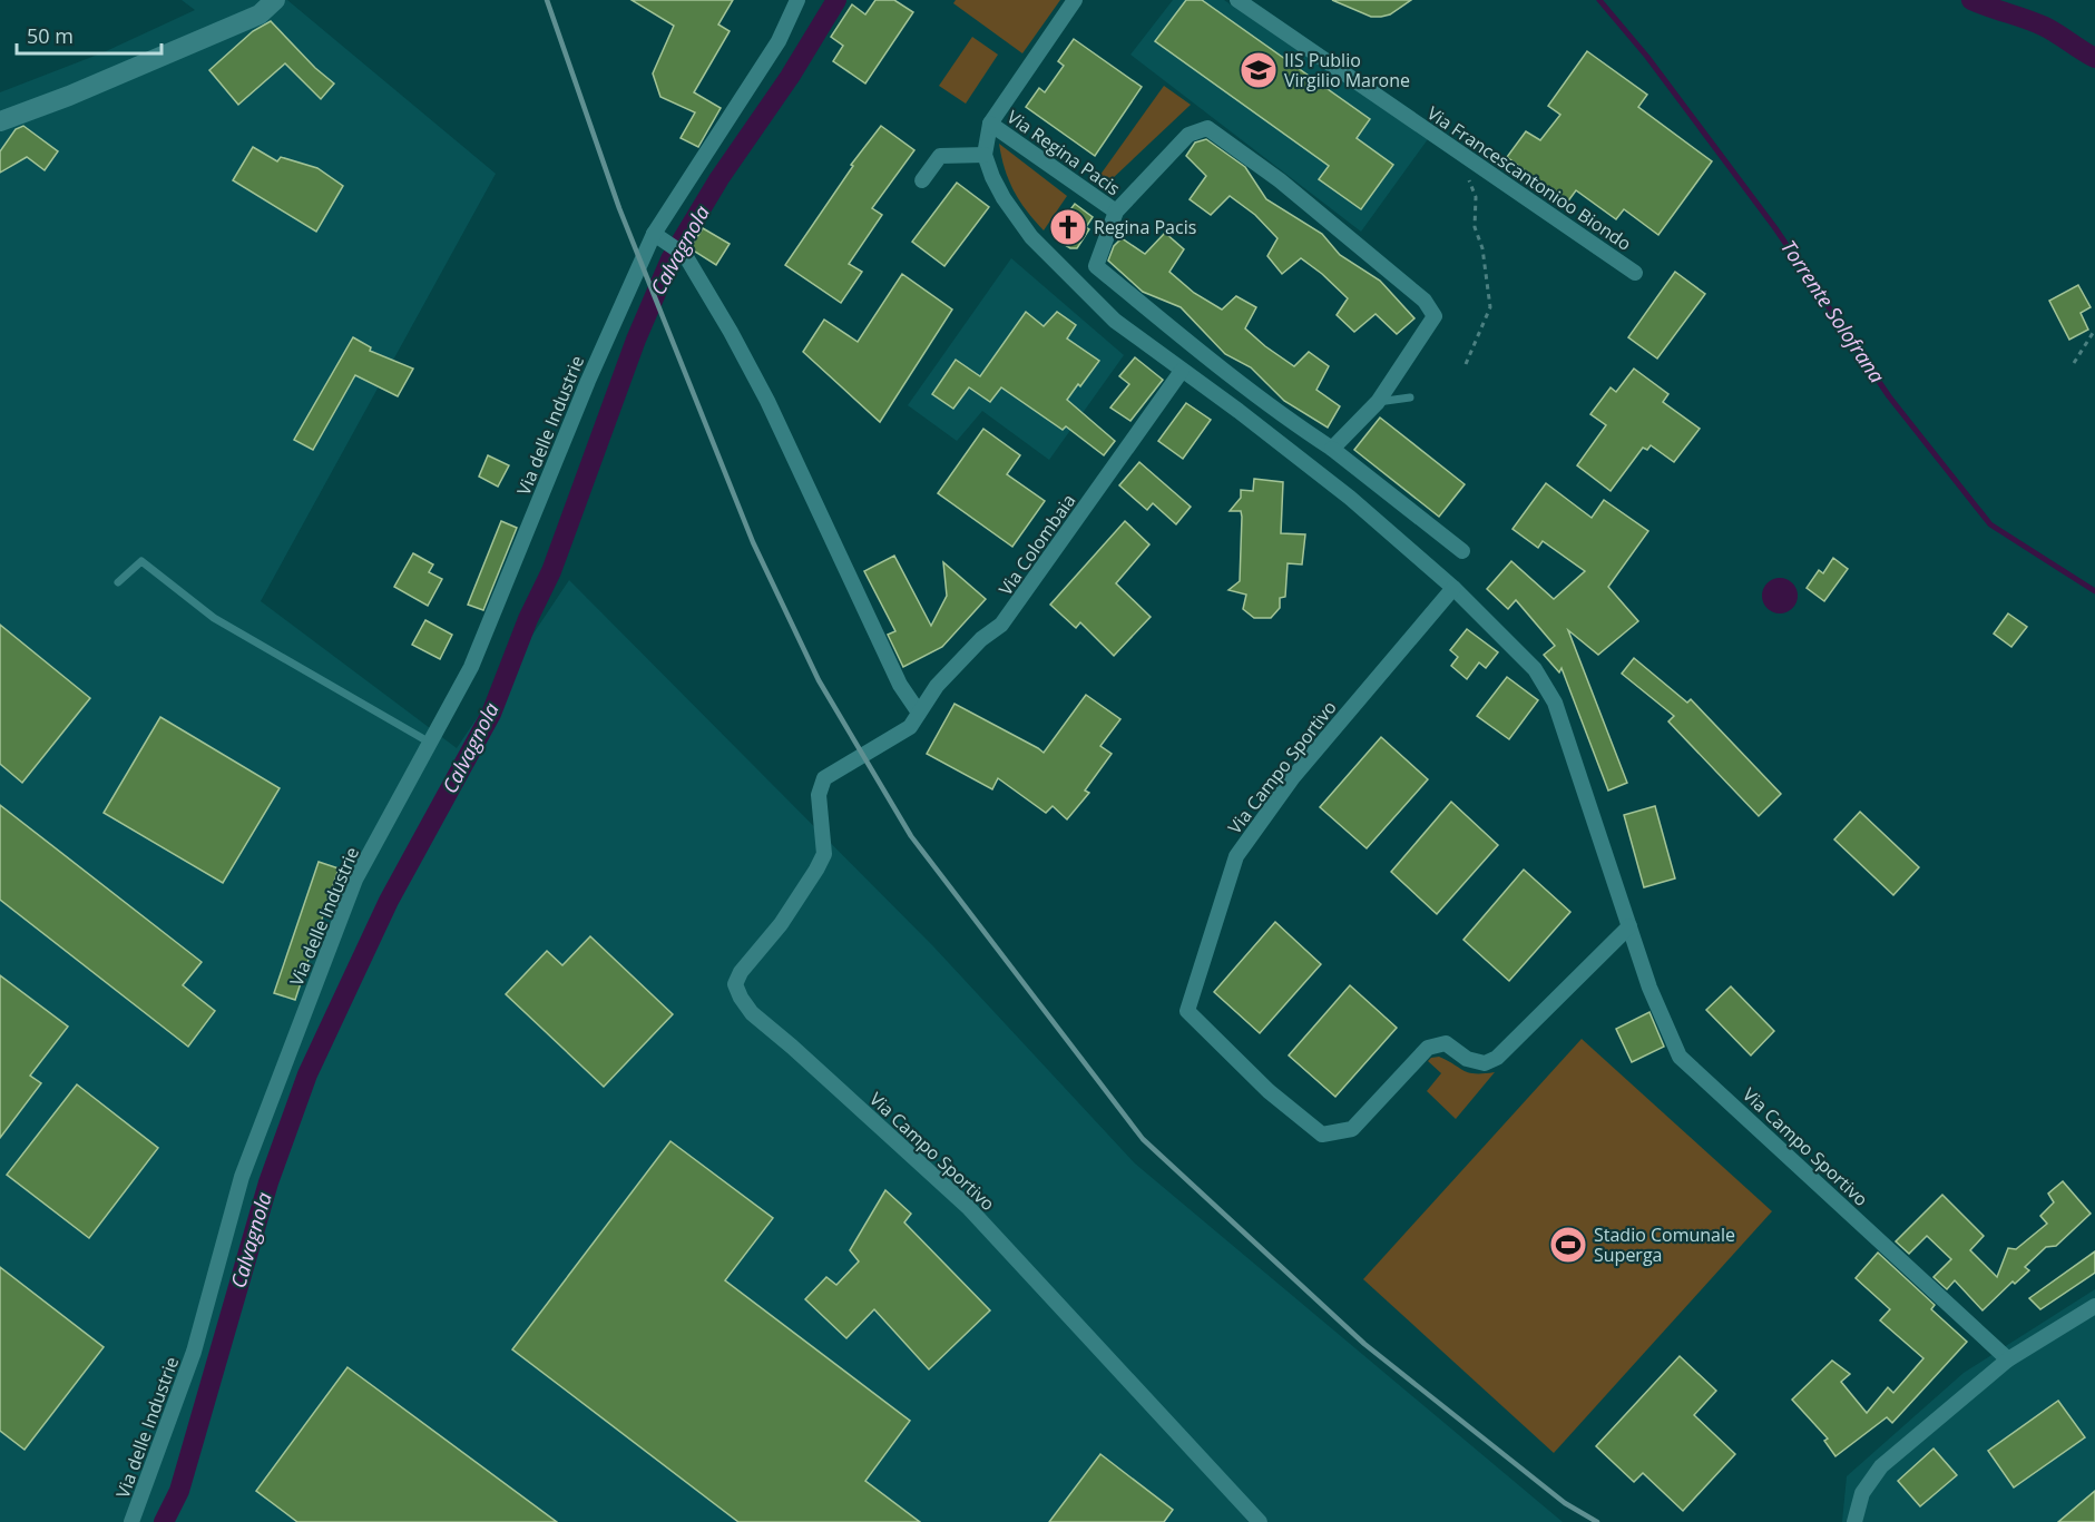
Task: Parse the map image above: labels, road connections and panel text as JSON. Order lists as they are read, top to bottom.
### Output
{
  "streets": {
    "street": [
      "Via Regina Pacis",
      "Via Francescantonioo Biondo",
      "Via delle Industrie",
      "Via Colombaia",
      "Via Campo Sportivo"
    ]
  },
  "crossings": [
    ["Via Colombaia", "Via Campo Sportivo"]
  ],
  "water": ["Calvagnola", "Torrente Solofrana"],
  "places": {
    "school or university": ["IIS Publio Virgilio Marone"],
    "church": ["Regina Pacis"],
    "sports": ["Stadio Comunale Superga"]
  },
  "scale_bar": "50 m"
}
